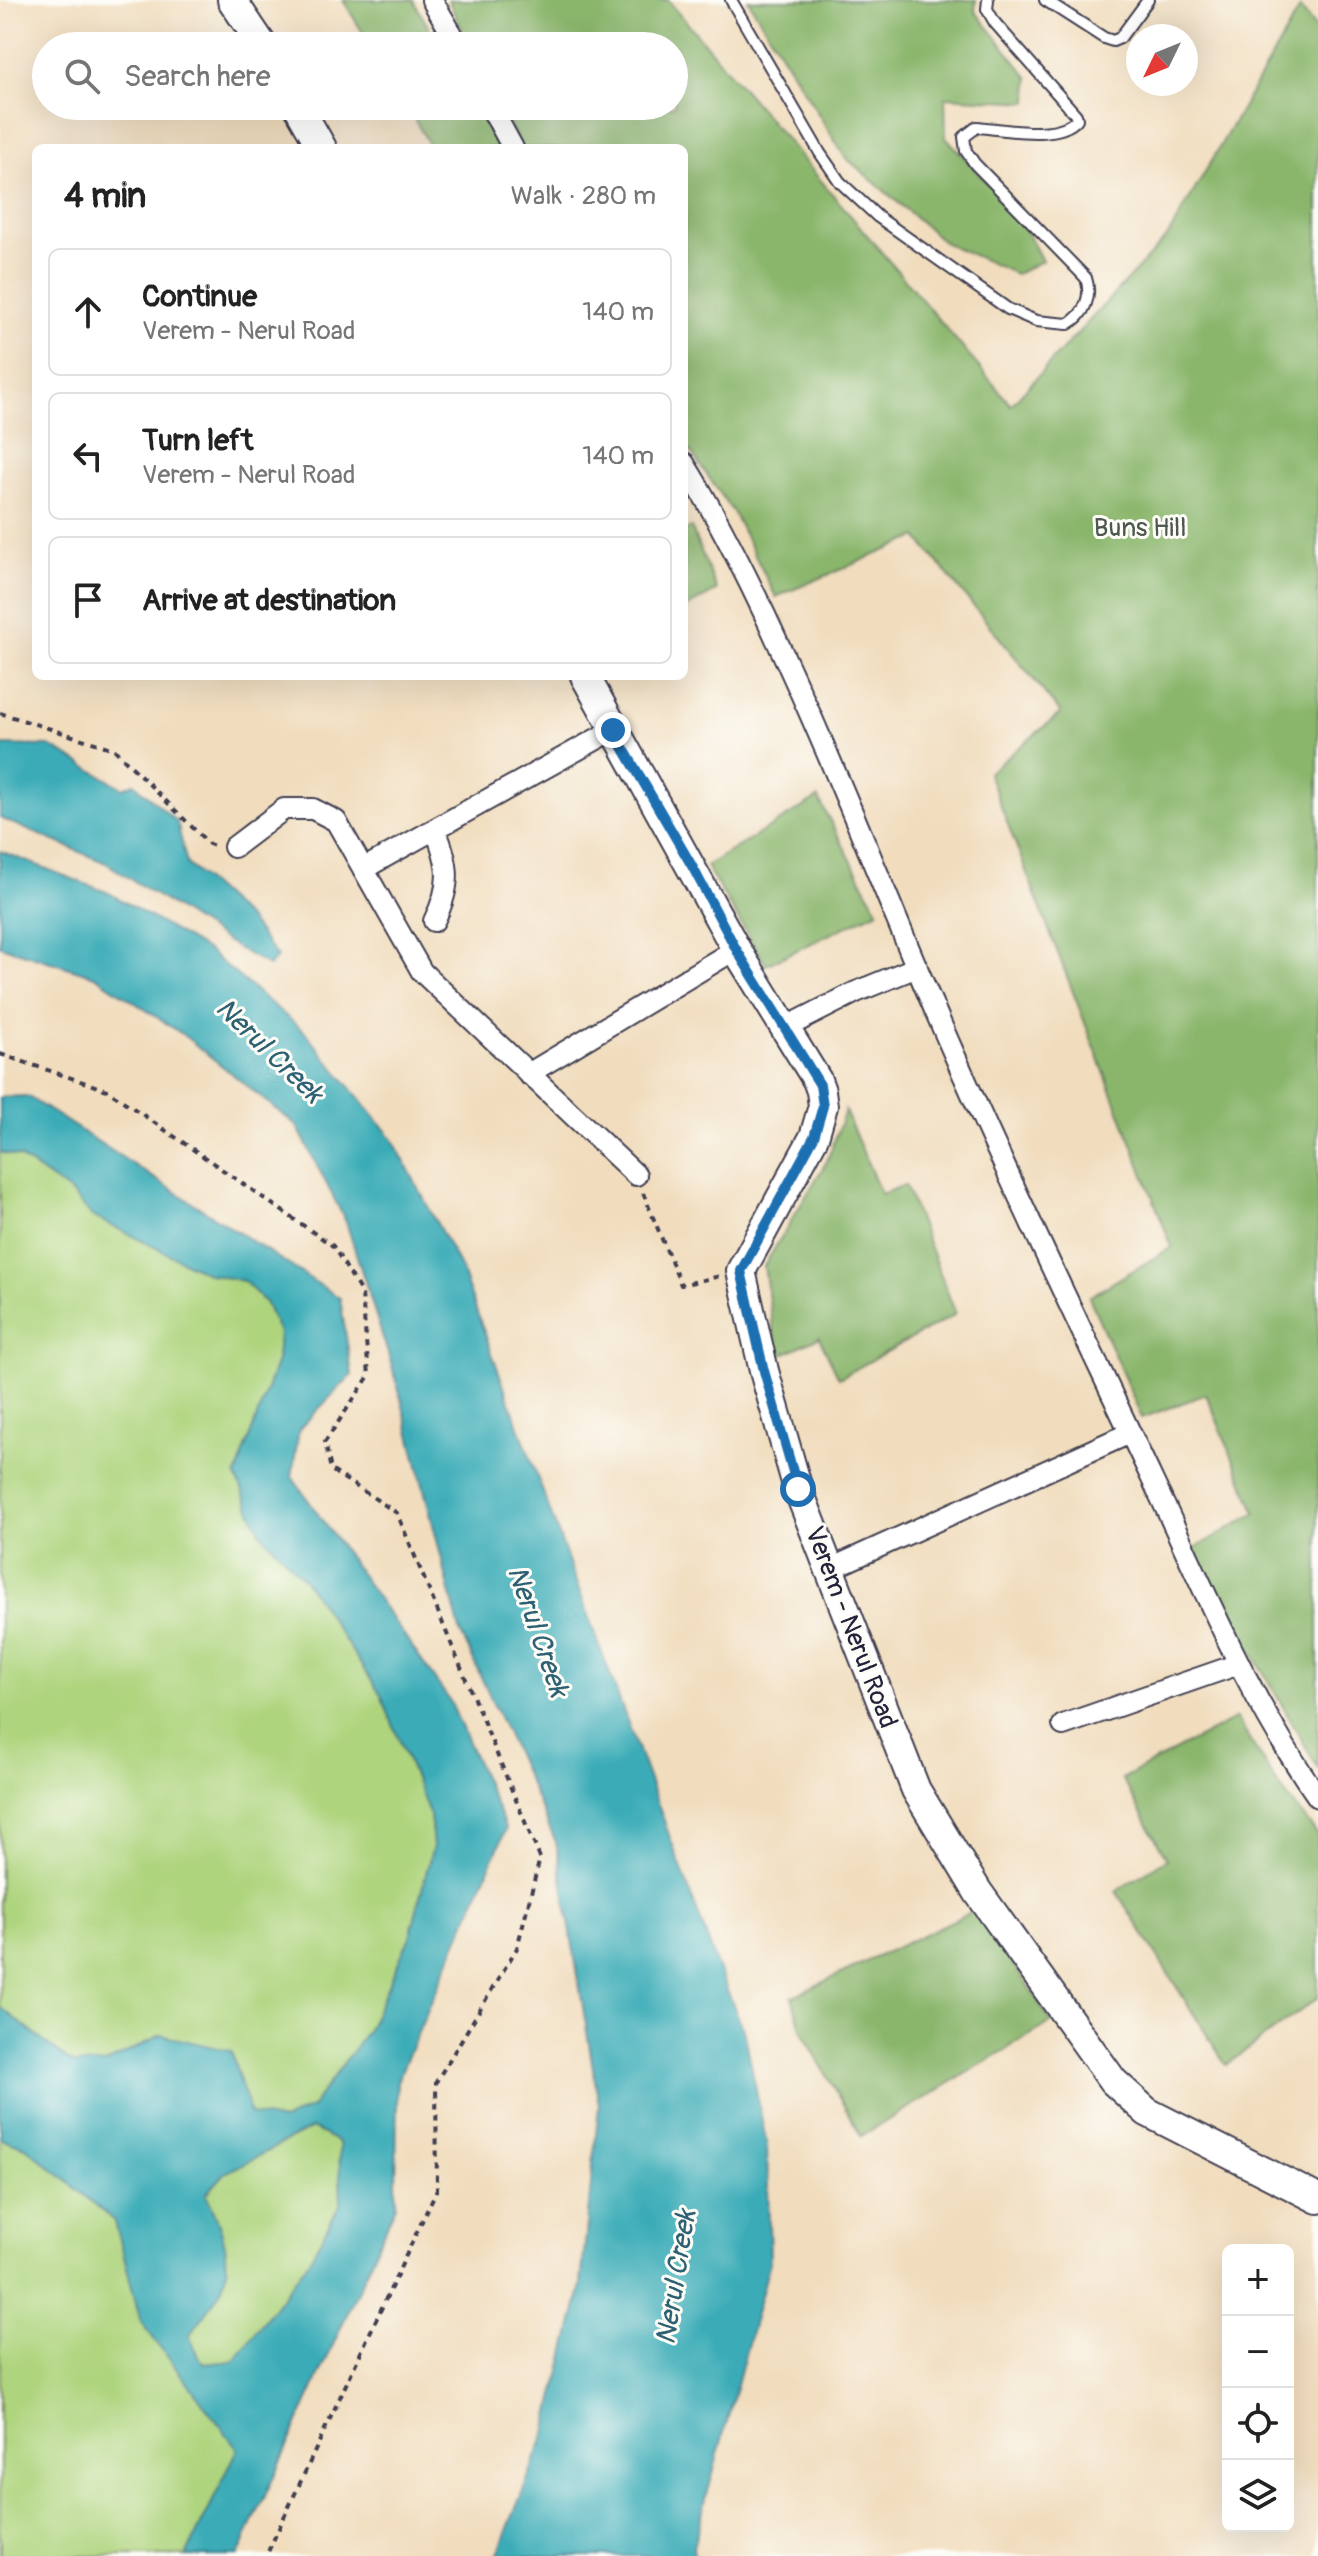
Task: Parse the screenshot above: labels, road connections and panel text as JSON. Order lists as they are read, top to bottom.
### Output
{
  "streets": {
    "main road": ["Verem - Nerul Road"]
  },
  "water": ["Nerul Creek"],
  "parks": ["Buns Hill"],
  "north": "bottom left",
  "page": {
    "search": "Search here",
    "heading": ["4 min", "Walk · 280 m"],
    "list": [
      ["Continue", "Verem - Nerul Road", "140 m"],
      ["Turn left", "Verem - Nerul Road", "140 m"],
      "Arrive at destination"
    ],
    "map_buttons": ["+", "−"]
  }
}
